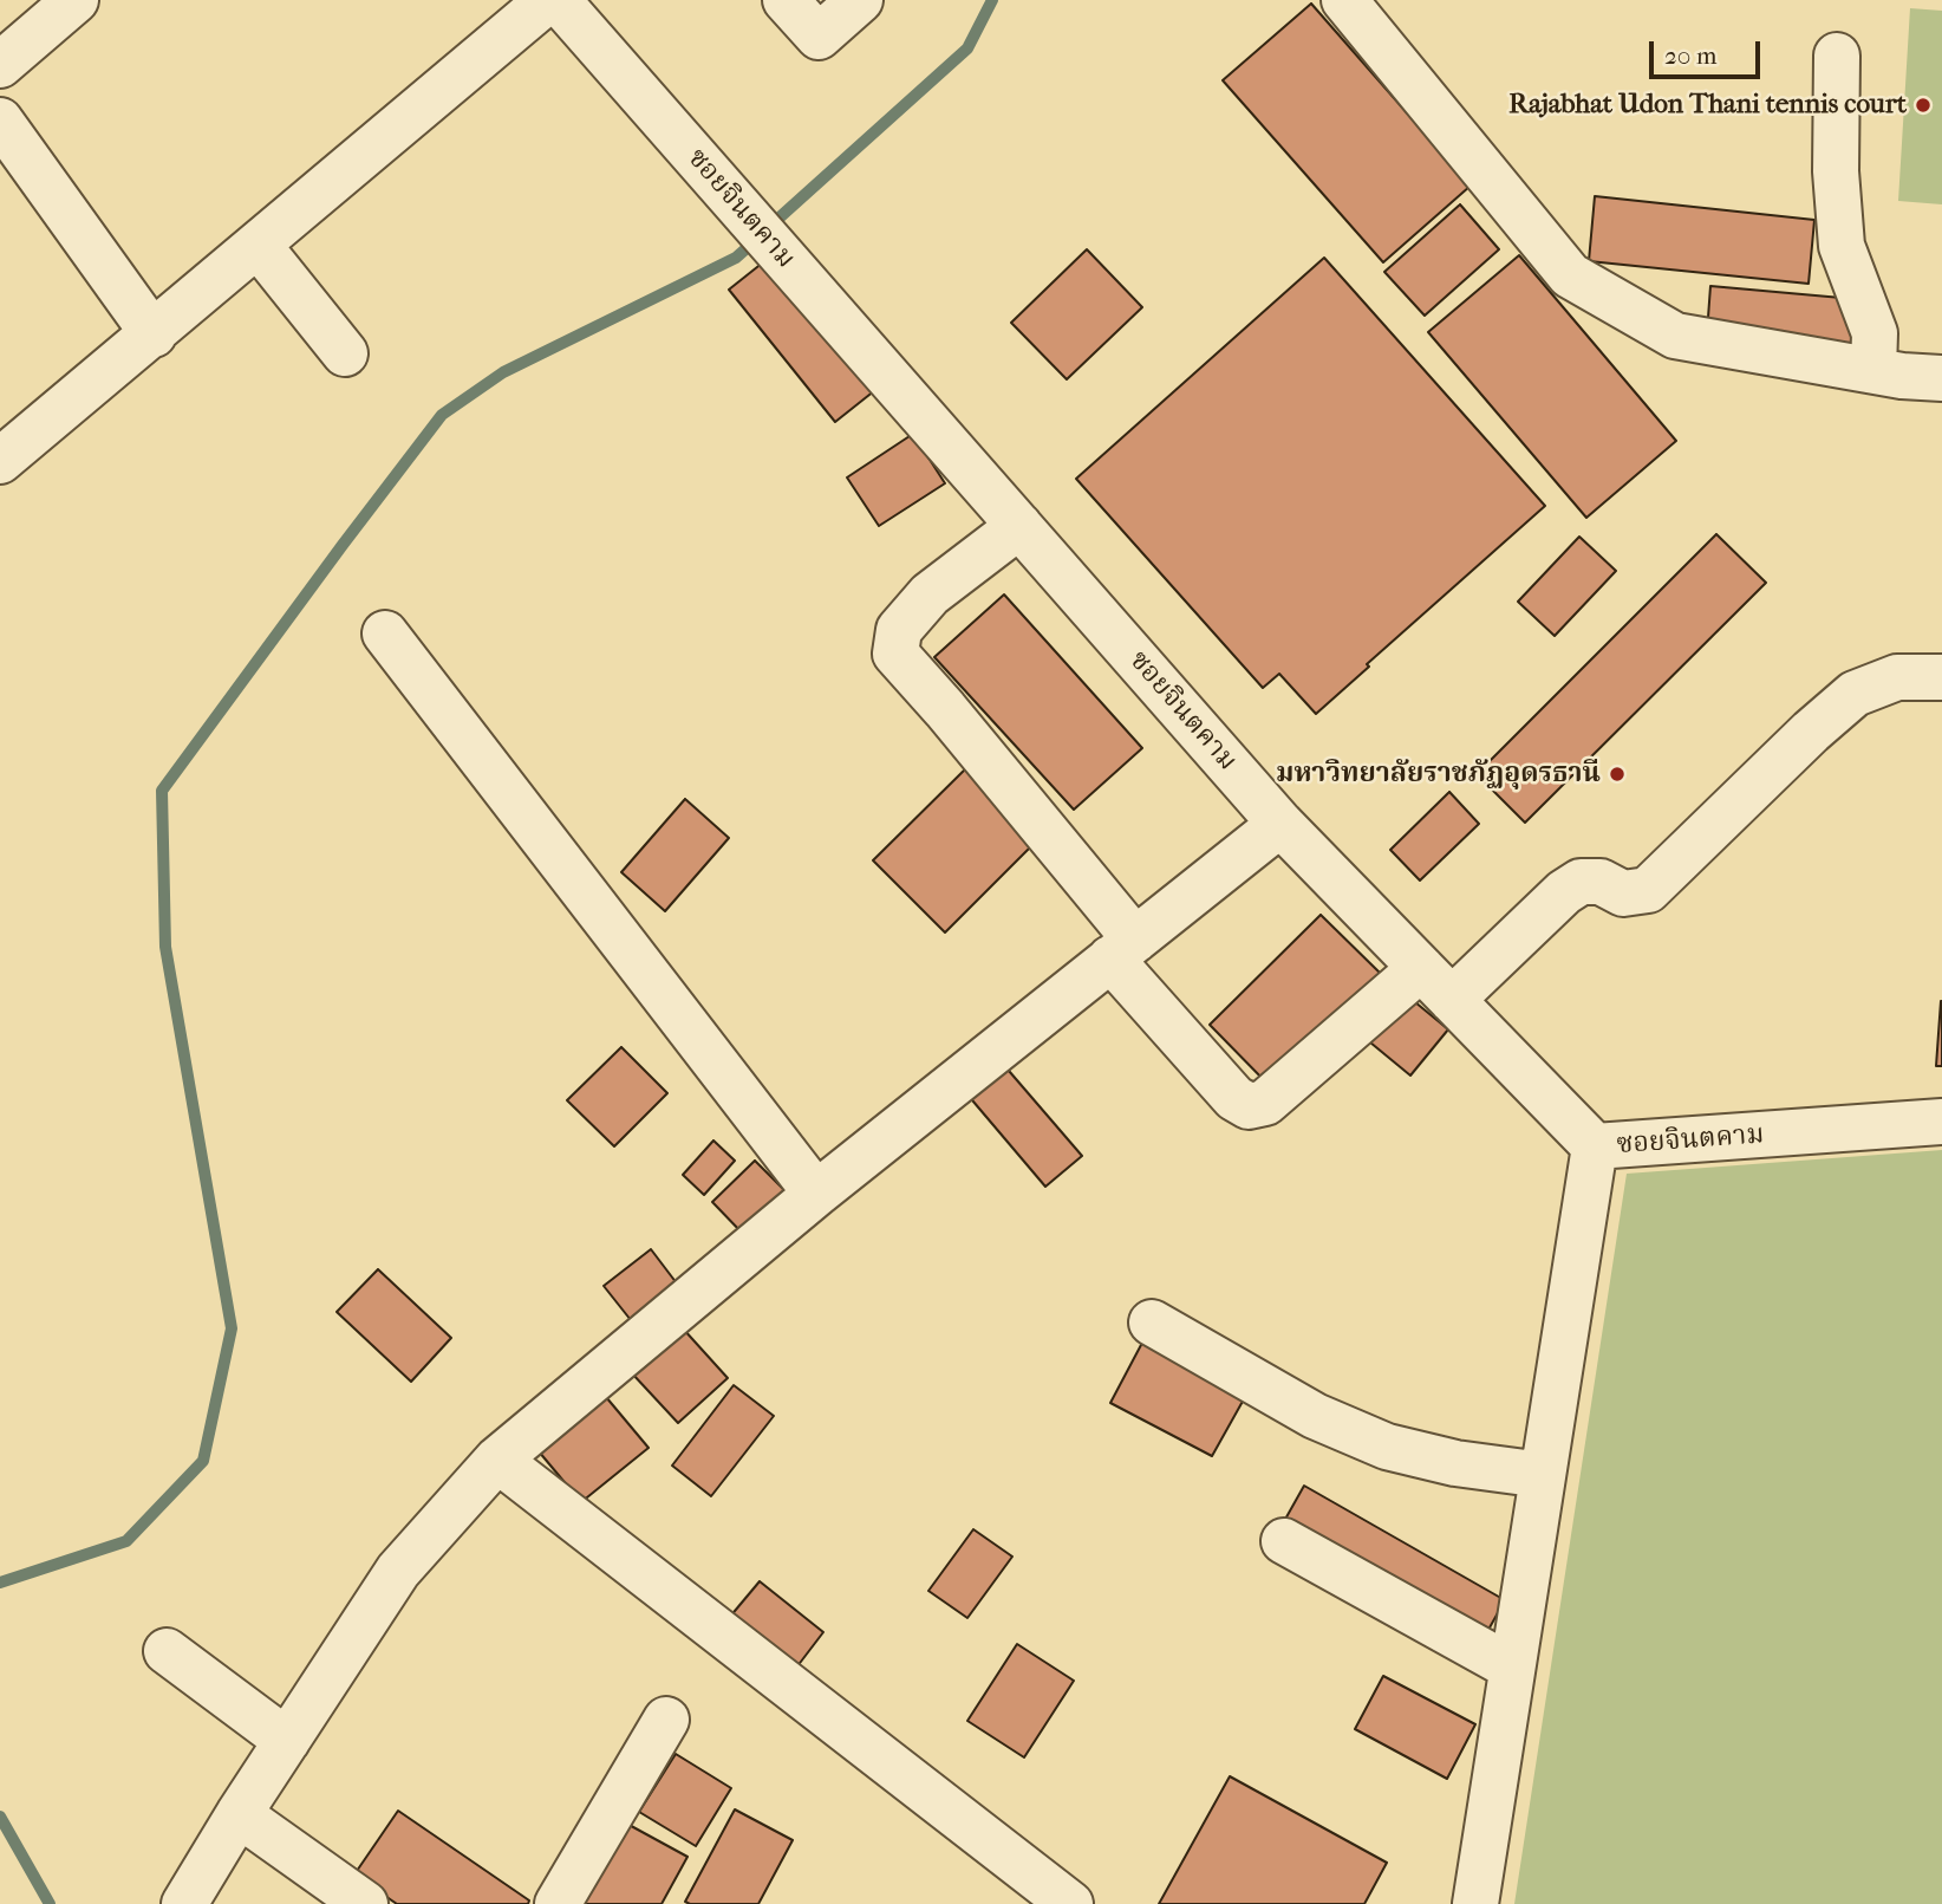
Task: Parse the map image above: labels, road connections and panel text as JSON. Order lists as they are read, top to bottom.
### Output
{
  "streets": {
    "street": ["ซอยจินตคาม"]
  },
  "places": ["Rajabhat Udon Thani tennis court", "มหาวิทยาลัยราชภัฏอุดรธานี"],
  "scale_bar": "20 m"
}
